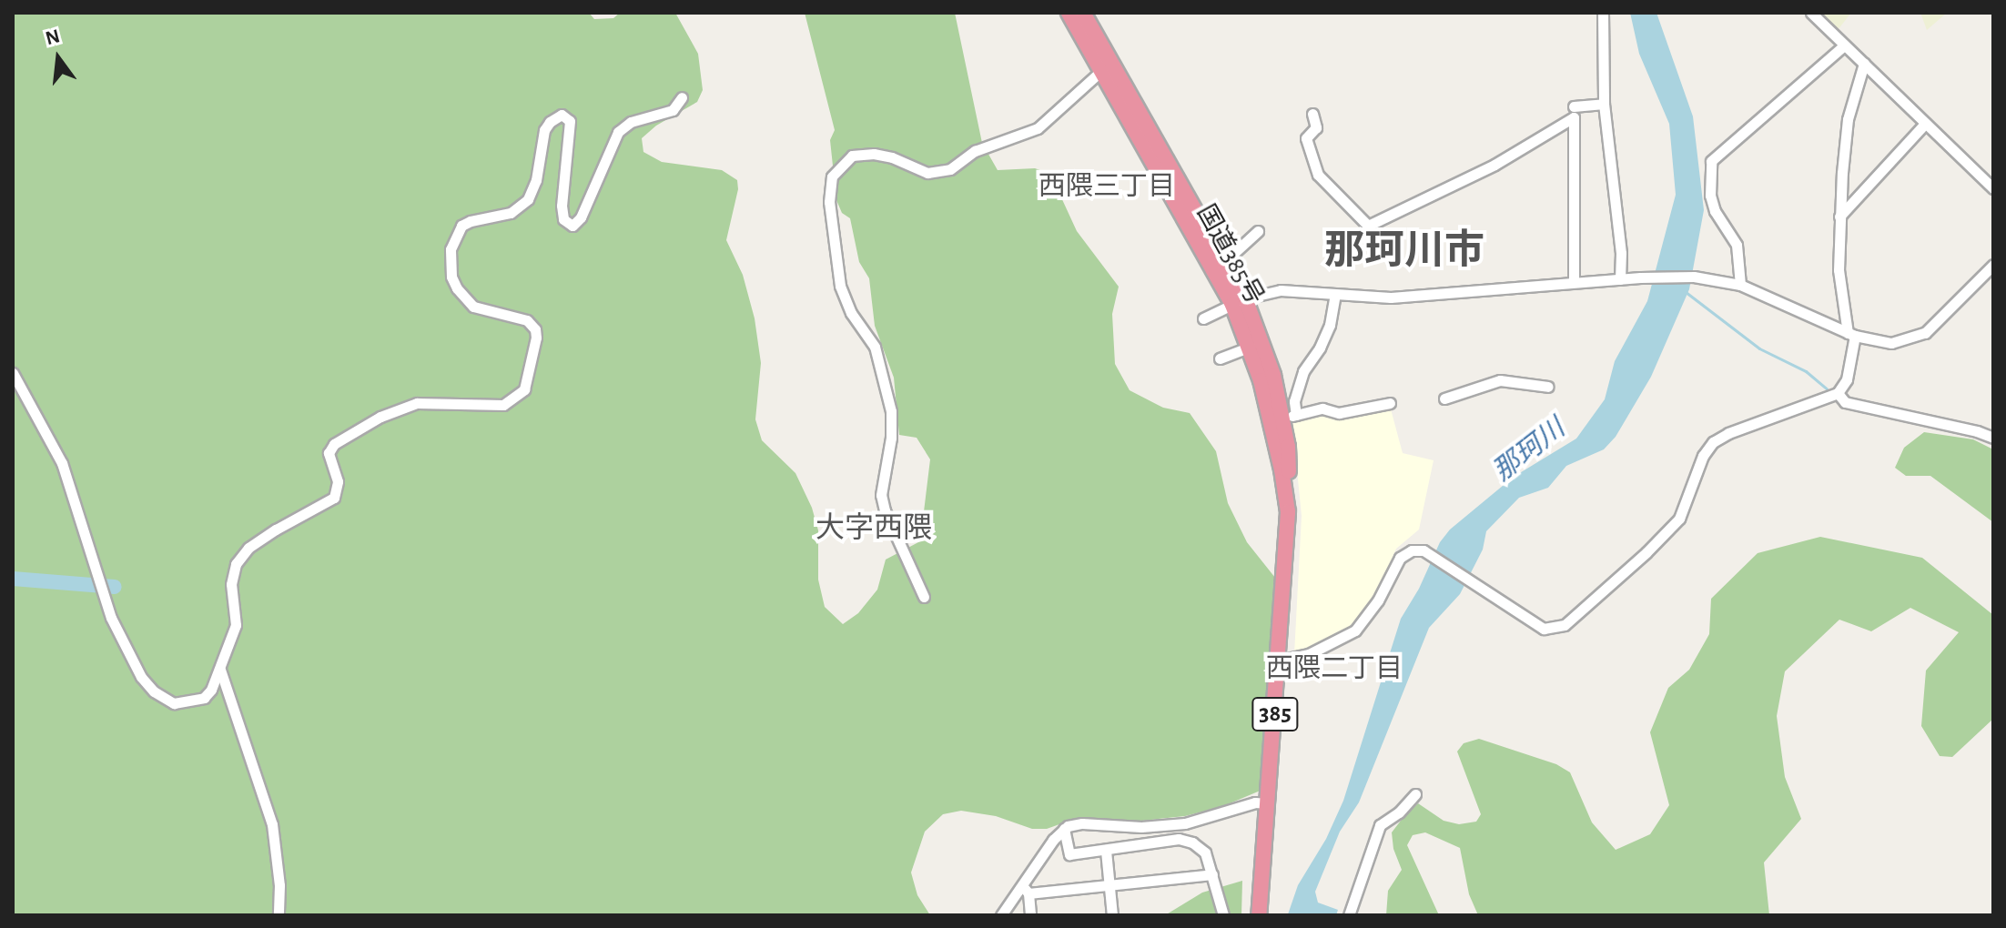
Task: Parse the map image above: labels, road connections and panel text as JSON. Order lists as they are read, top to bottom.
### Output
{
  "streets": {
    "highway": ["国道385号", "385"]
  },
  "districts": [
    "西隈三丁目",
    "那珂川市",
    "大字西隈",
    "西隈二丁目"
  ],
  "water": ["那珂川"],
  "north": "top"
}
